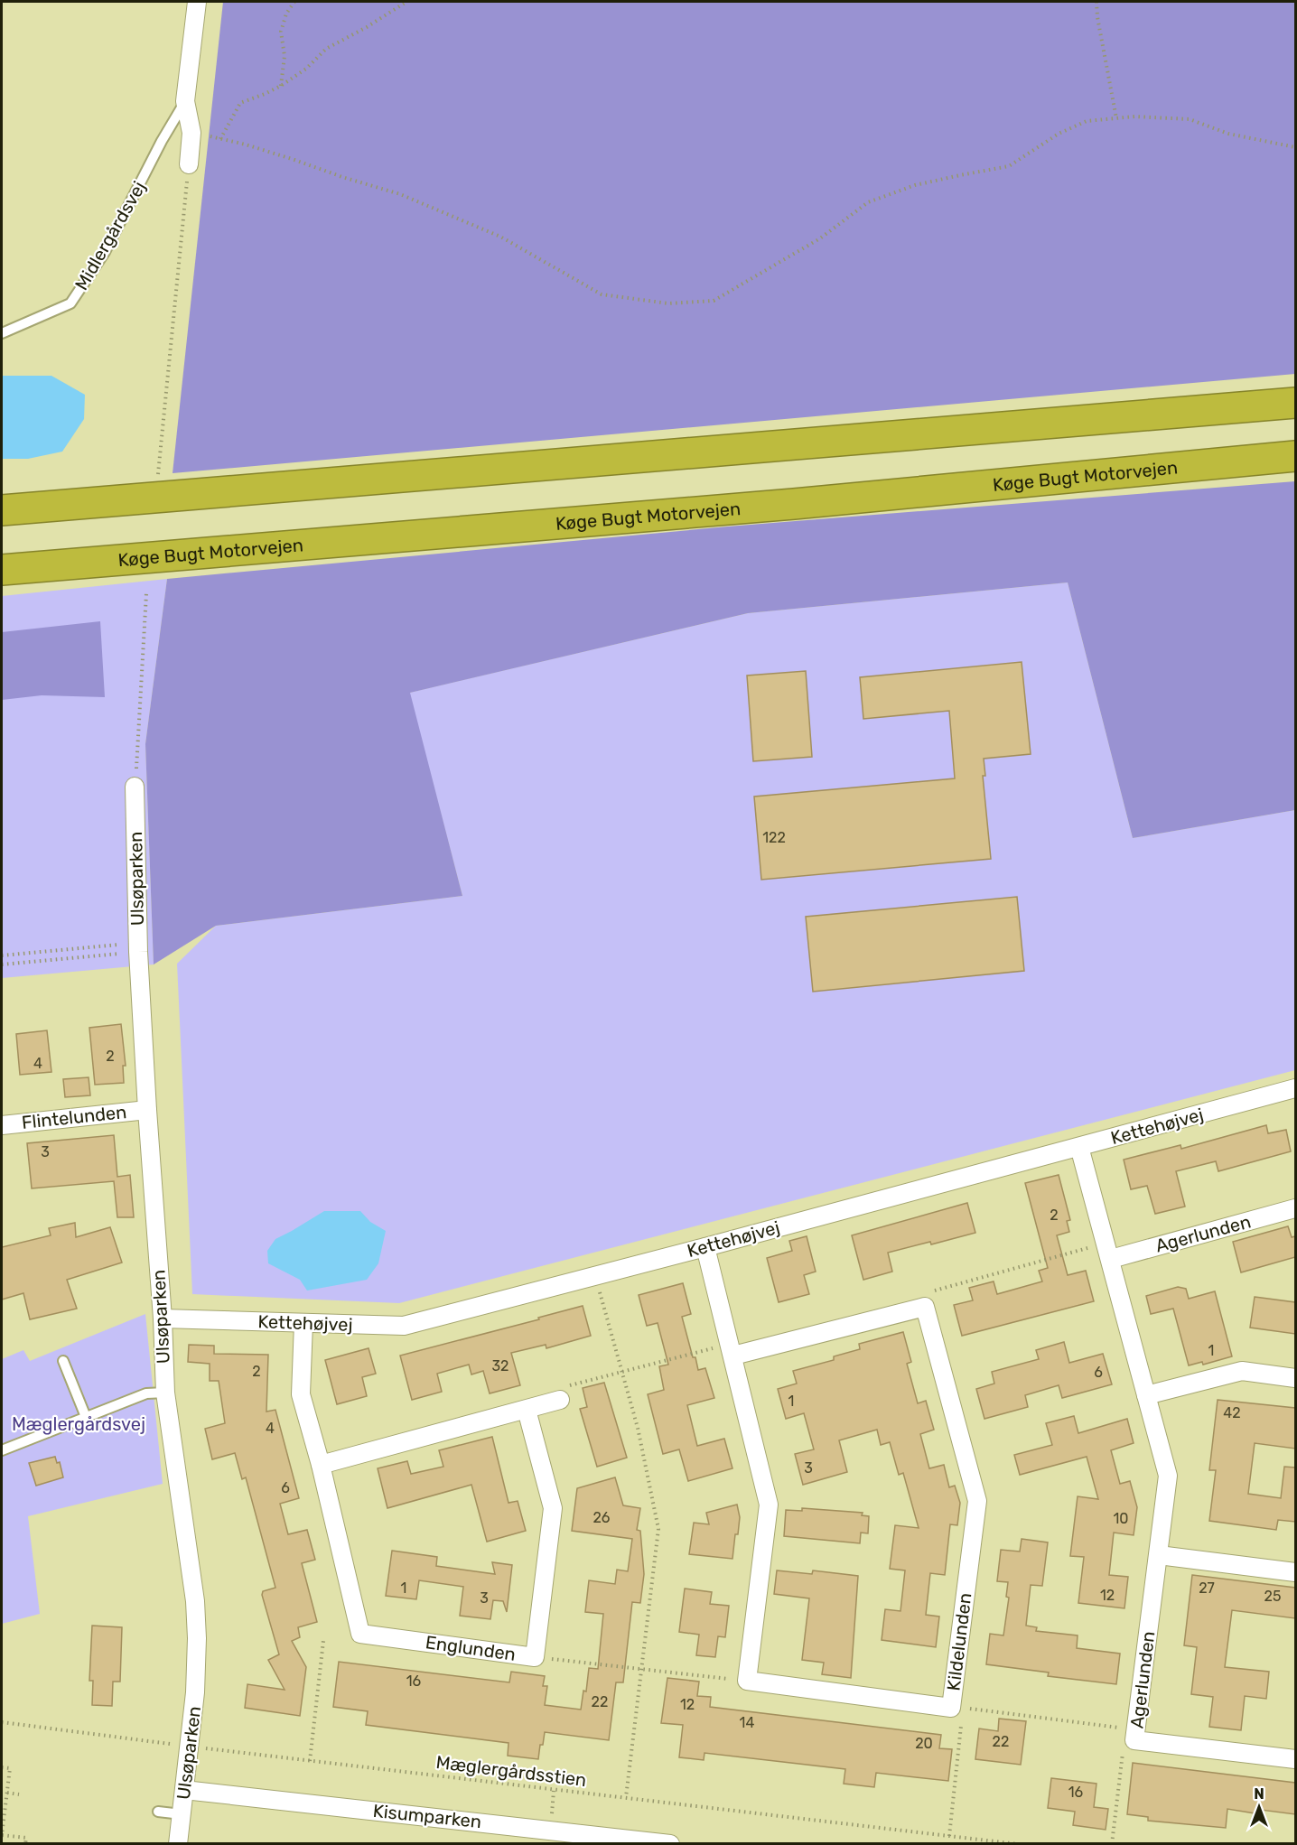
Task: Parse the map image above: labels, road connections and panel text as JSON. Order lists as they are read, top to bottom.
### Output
{
  "streets": {
    "highway": ["Køge Bugt Motorvejen"],
    "street": [
      "Midlergårdsvej",
      "Ulsøparken",
      "Flintelunden",
      "Kettehøjvej",
      "Agerlunden",
      "Kildelunden",
      "Englunden",
      "Kisumparken"
    ],
    "path": ["Mæglergårdsstien"]
  },
  "crossings": [
    ["Ulsøparken", "Flintelunden"],
    ["Ulsøparken", "Kettehøjvej"],
    ["Ulsøparken", "Mæglergårdsstien"],
    ["Ulsøparken", "Kisumparken"],
    ["Kettehøjvej", "Agerlunden"],
    ["Kettehøjvej", "Englunden"]
  ],
  "parks": ["Mæglergårdsvej"],
  "house_numbers": [
    "122",
    "2",
    "4",
    "3",
    "2",
    "1",
    "32",
    "2",
    "6",
    "1",
    "42",
    "4",
    "3",
    "6",
    "26",
    "10",
    "1",
    "27",
    "12",
    "25",
    "3",
    "16",
    "22",
    "12",
    "14",
    "22",
    "20",
    "16"
  ],
  "north": "top"
}
